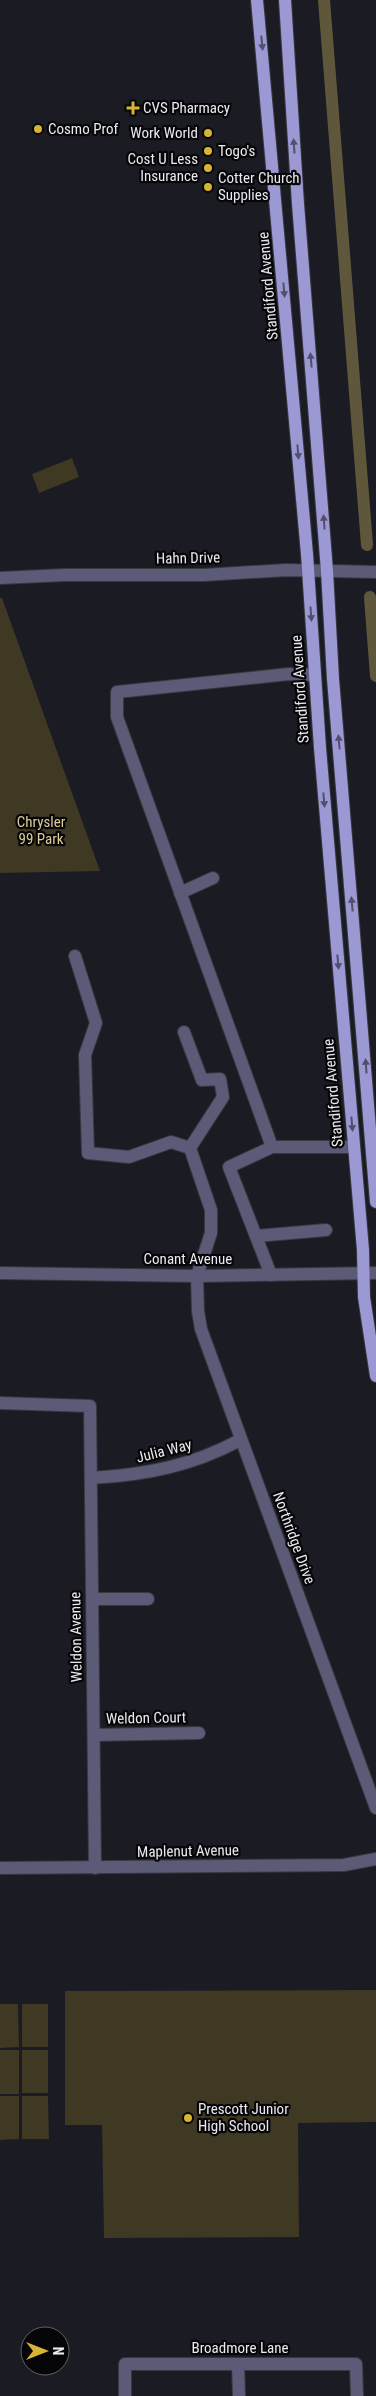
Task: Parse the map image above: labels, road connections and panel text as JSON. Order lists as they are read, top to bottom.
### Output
{
  "streets": {
    "main road": ["Standiford Avenue"],
    "street": [
      "Hahn Drive",
      "Conant Avenue",
      "Julia Way",
      "Northridge Drive",
      "Weldon Avenue",
      "Weldon Court",
      "Maplenut Avenue",
      "Broadmore Lane"
    ]
  },
  "crossings": [
    ["Standiford Avenue", "Hahn Drive"],
    ["Standiford Avenue", "Conant Avenue"],
    ["Conant Avenue", "Northridge Drive"],
    ["Julia Way", "Northridge Drive"],
    ["Julia Way", "Weldon Avenue"],
    ["Weldon Avenue", "Weldon Court"],
    ["Weldon Avenue", "Maplenut Avenue"]
  ],
  "parks": ["Chrysler 99 Park"],
  "places": {
    "health": ["CVS Pharmacy"],
    "other": [
      "Cosmo Prof",
      "Work World",
      "Togo's",
      "Cost U Less Insurance",
      "Cotter Church Supplies",
      "Prescott Junior High School"
    ]
  },
  "north": "right"
}
